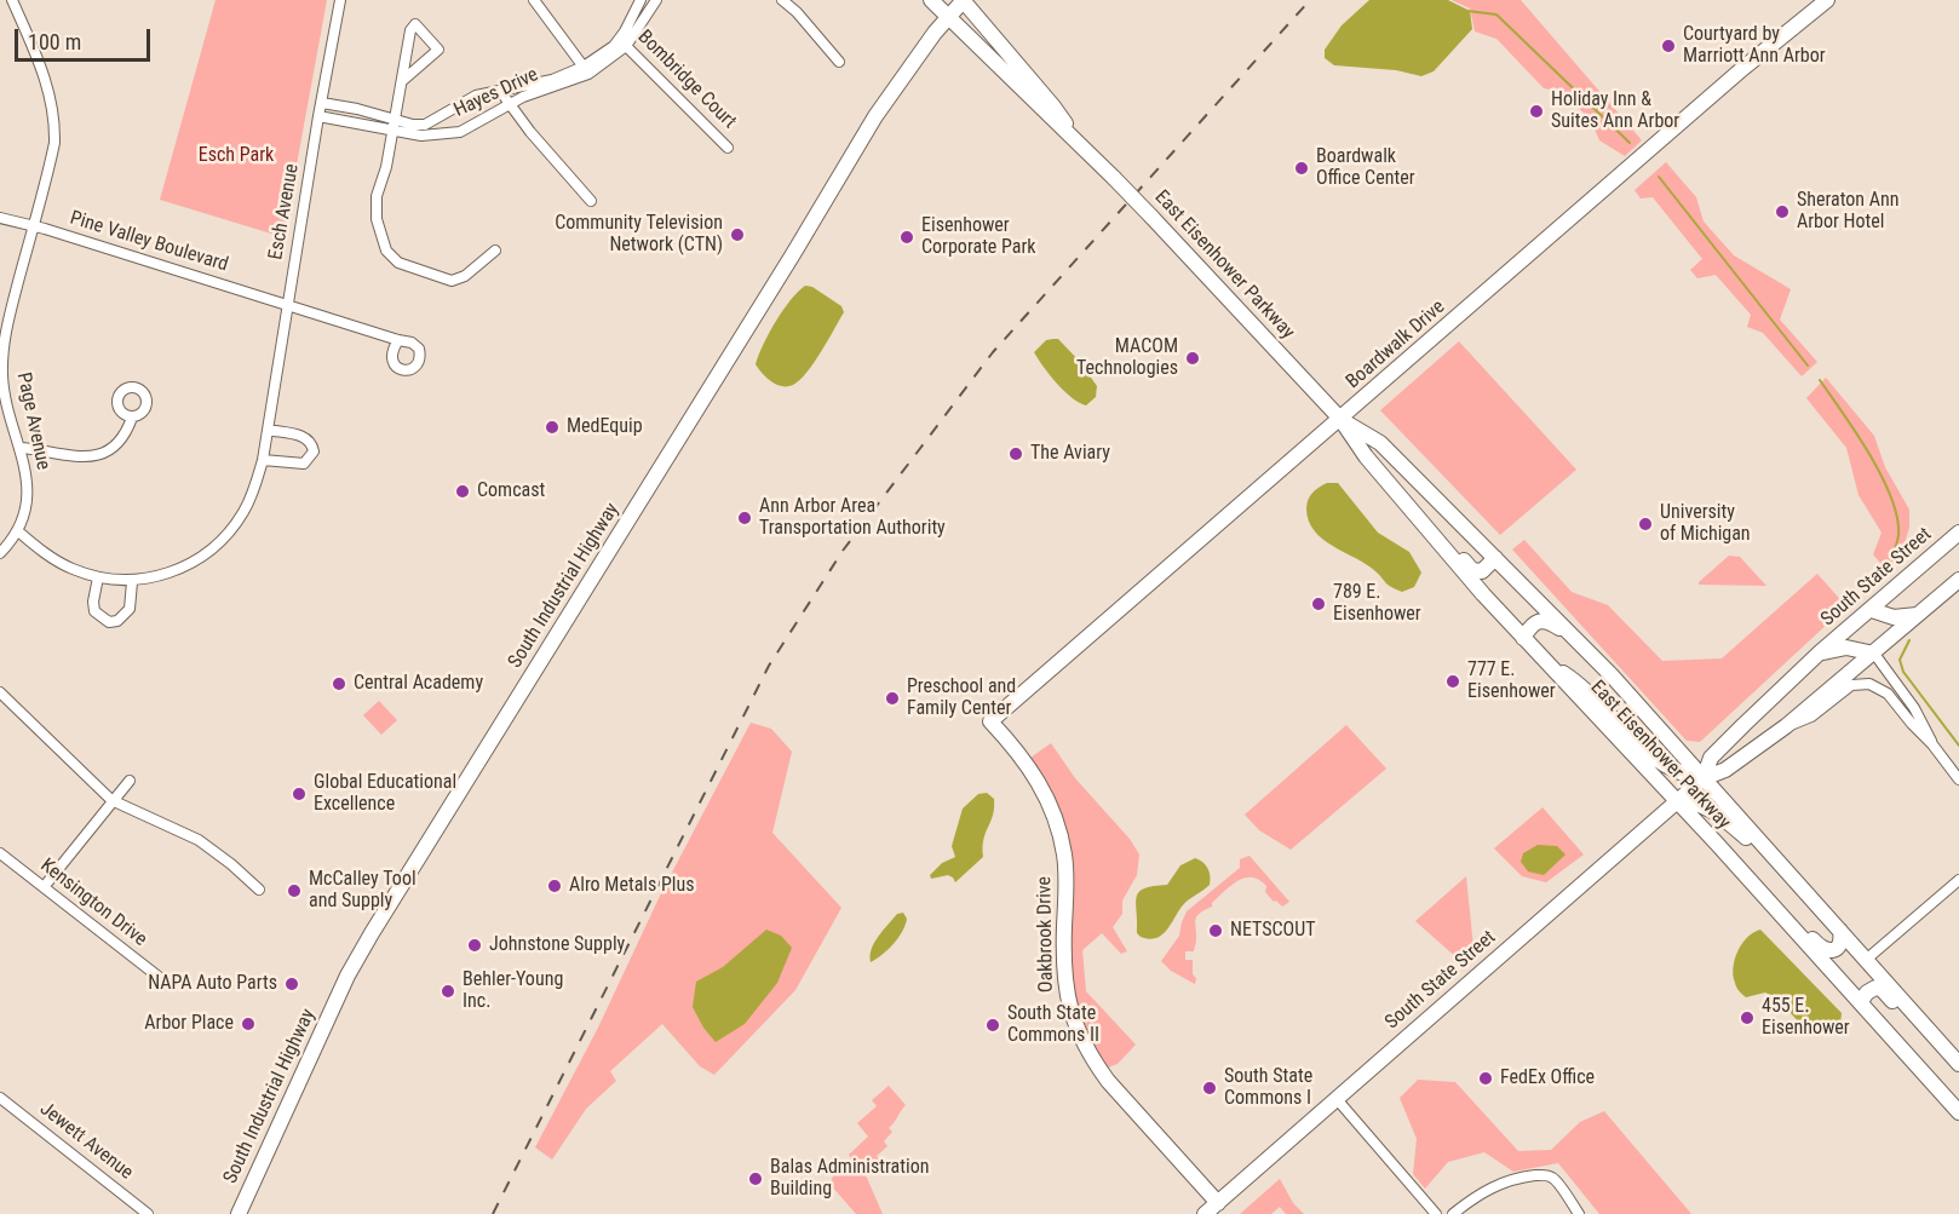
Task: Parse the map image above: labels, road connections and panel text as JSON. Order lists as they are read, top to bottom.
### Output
{
  "streets": {
    "main road": [
      "East Eisenhower Parkway",
      "Boardwalk Drive",
      "South State Street",
      "South Industrial Highway",
      "Oakbrook Drive"
    ],
    "street": [
      "Bombridge Court",
      "Hayes Drive",
      "Esch Avenue",
      "Pine Valley Boulevard",
      "Page Avenue",
      "Kensington Drive",
      "Jewett Avenue"
    ]
  },
  "crossings": [
    ["Bombridge Court", "Hayes Drive"],
    ["Hayes Drive", "Esch Avenue"],
    ["Esch Avenue", "Pine Valley Boulevard"],
    ["Esch Avenue", "Page Avenue"],
    ["Pine Valley Boulevard", "Page Avenue"],
    ["East Eisenhower Parkway", "Boardwalk Drive"],
    ["East Eisenhower Parkway", "South State Street"],
    ["East Eisenhower Parkway", "South Industrial Highway"],
    ["Boardwalk Drive", "Oakbrook Drive"],
    ["South State Street", "Oakbrook Drive"]
  ],
  "parks": ["Esch Park"],
  "places": [
    "Courtyard by Marriott Ann Arbor",
    "Holiday Inn & Suites Ann Arbor",
    "Boardwalk Office Center",
    "Sheraton Ann Arbor Hotel",
    "Community Television Network (CTN)",
    "Eisenhower Corporate Park",
    "MACOM Technologies",
    "MedEquip",
    "The Aviary",
    "Comcast",
    "Ann Arbor Area Transportation Authority",
    "University of Michigan",
    "789 E. Eisenhower",
    "777 E. Eisenhower",
    "Central Academy",
    "Preschool and Family Center",
    "Global Educational Excellence",
    "Alro Metals Plus",
    "McCalley Tool and Supply",
    "NETSCOUT",
    "Johnstone Supply",
    "NAPA Auto Parts",
    "Behler-Young Inc.",
    "455 E. Eisenhower",
    "Arbor Place",
    "South State Commons II",
    "FedEx Office",
    "South State Commons I",
    "Balas Administration Building"
  ],
  "scale_bar": "100 m"
}
